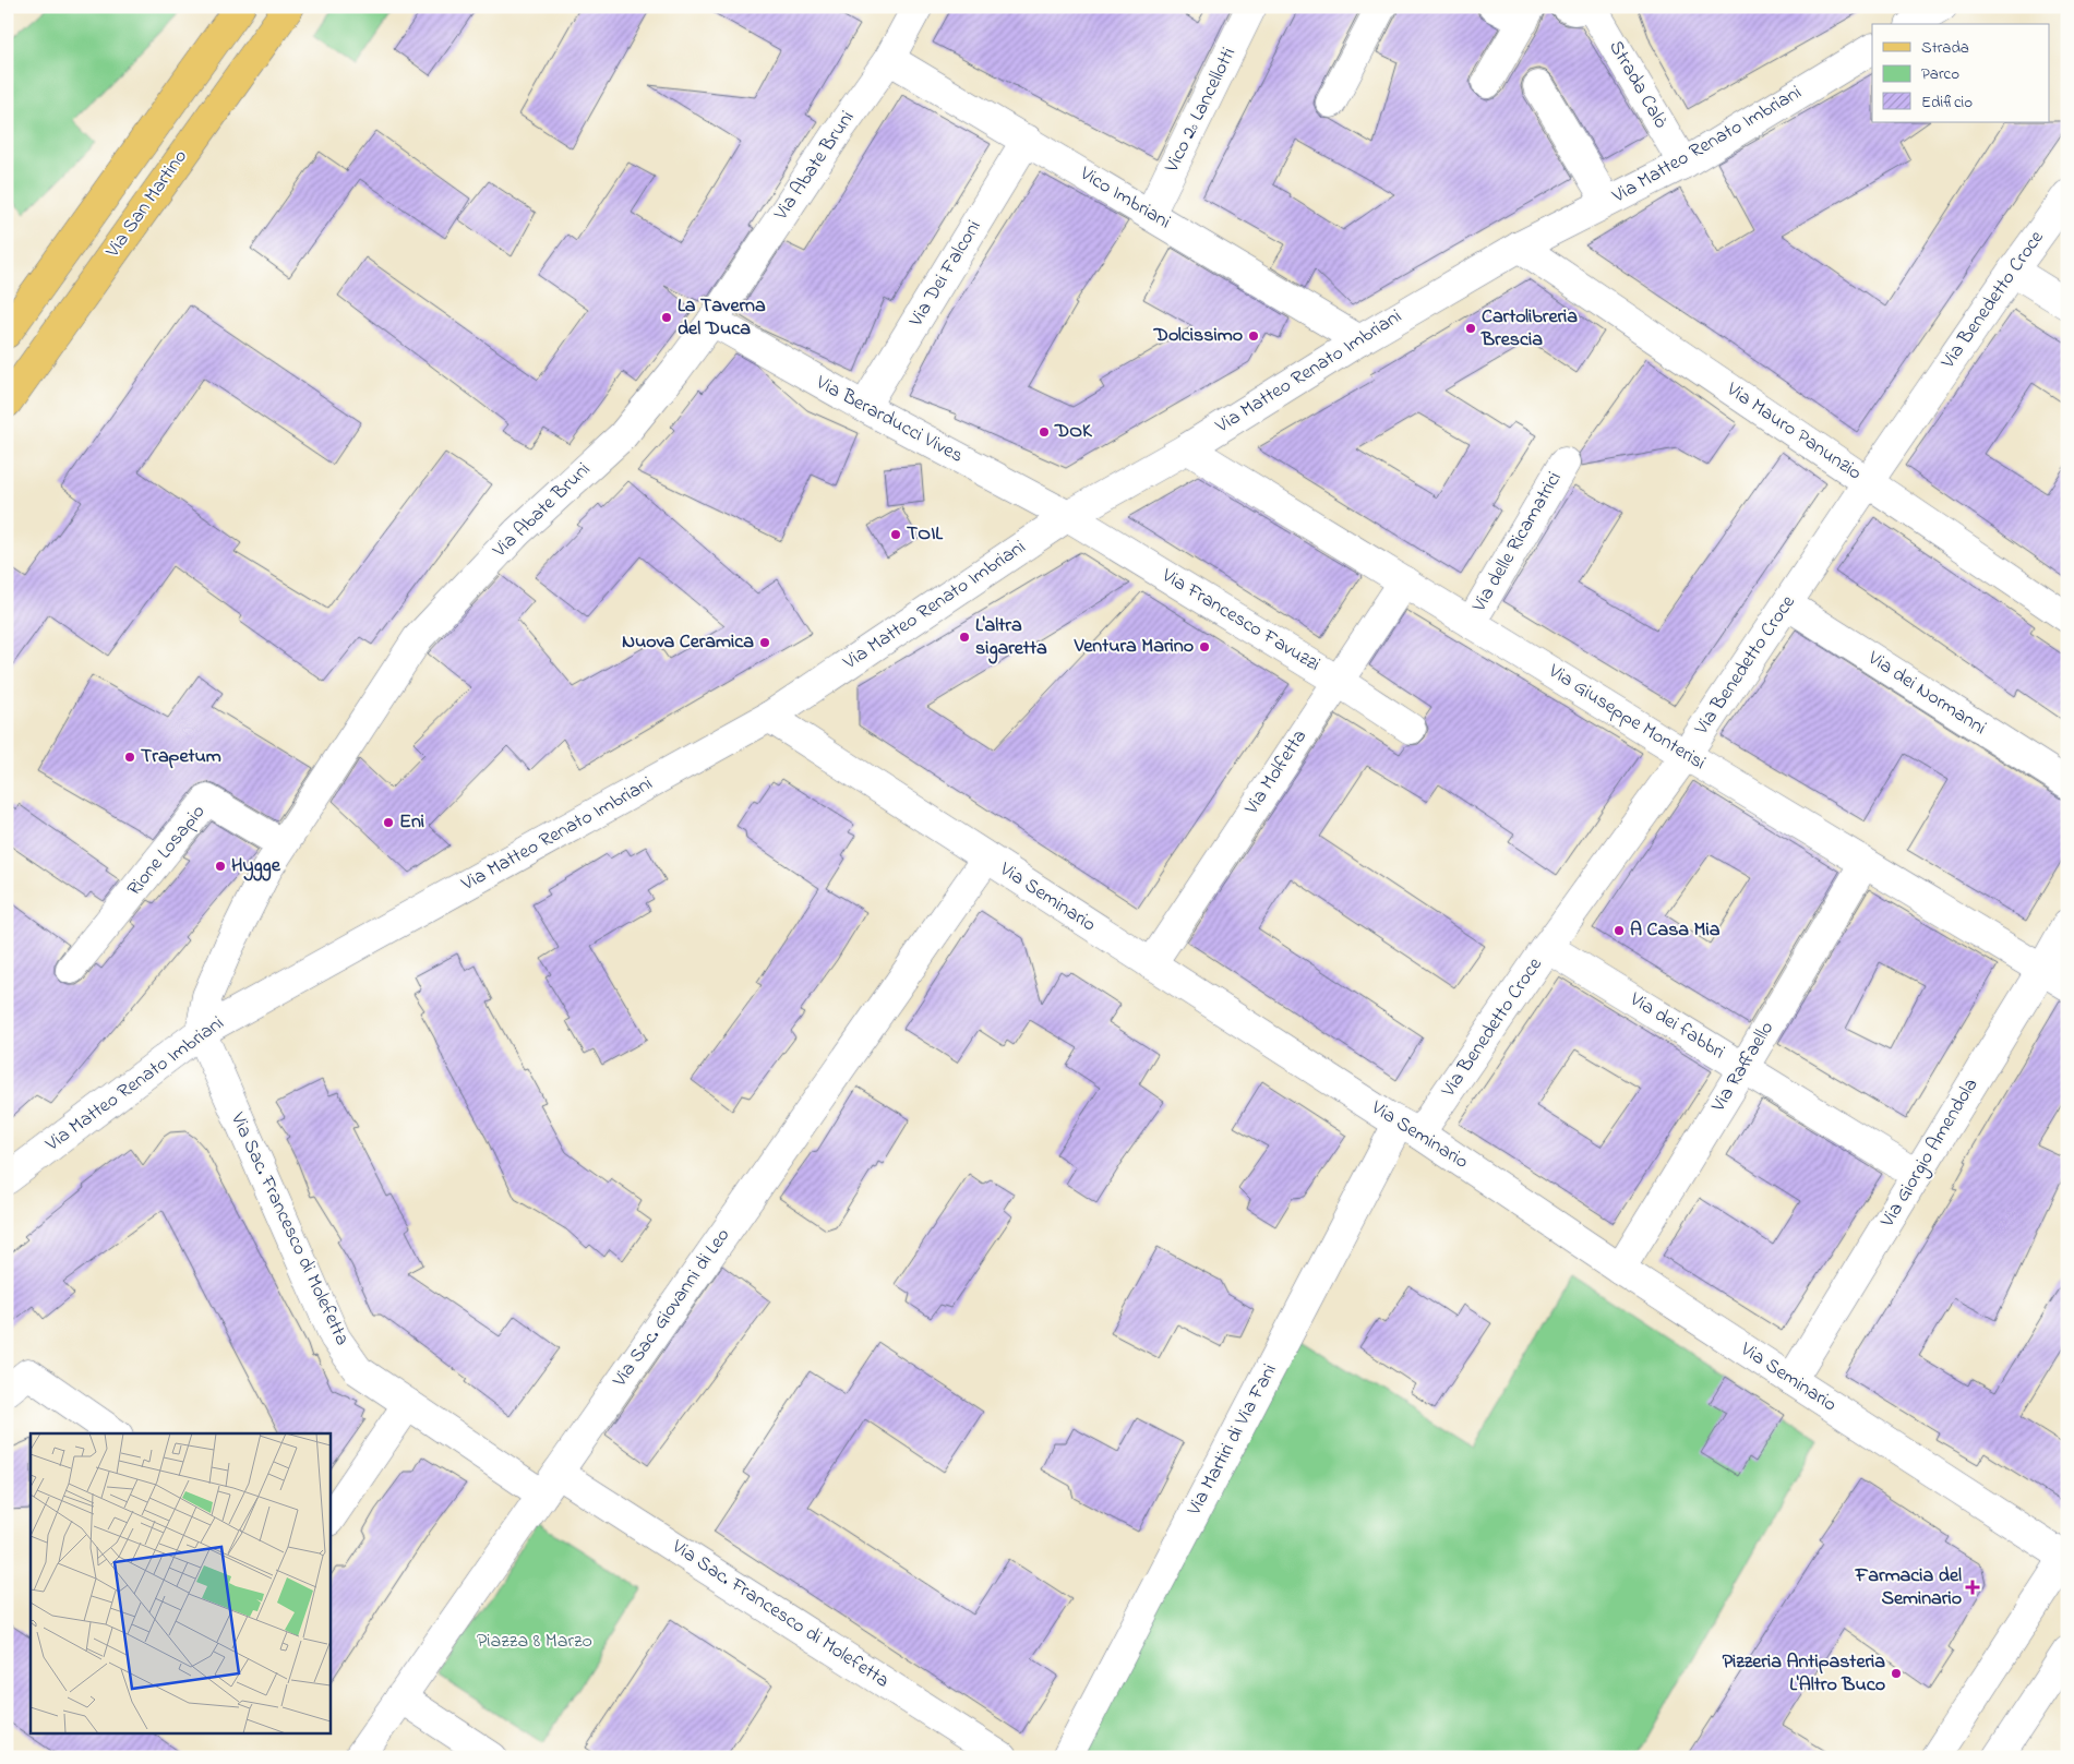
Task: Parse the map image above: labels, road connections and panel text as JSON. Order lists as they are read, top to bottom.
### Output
{
  "streets": {
    "main road": ["Via San Martino"],
    "street": [
      "Strada Calò",
      "Vico 2º Lancellotti",
      "Via Matteo Renato Imbriani",
      "Via Abate Bruni",
      "Vico Imbriani",
      "Via Dei Falconi",
      "Via Benedetto Croce",
      "Via Berarducci Vives",
      "Via Mauro Panunzio",
      "Via delle Ricamatrici",
      "Via Francesco Favuzzi",
      "Via dei Normanni",
      "Via Giuseppe Monterisi",
      "Via Molfetta",
      "Rione Losapio",
      "Via Seminario",
      "Via dei fabbri",
      "Via Raffaello",
      "Via Giorgio Amendola",
      "Via Sac. Francesco di Molefetta",
      "Via Sac. Giovanni di Leo",
      "Via Martiri di Via Fani"
    ]
  },
  "crossings": [
    ["Strada Calò", "Via Matteo Renato Imbriani"],
    ["Vico 2º Lancellotti", "Vico Imbriani"],
    ["Via Matteo Renato Imbriani", "Via Abate Bruni"],
    ["Via Matteo Renato Imbriani", "Vico Imbriani"],
    ["Via Matteo Renato Imbriani", "Via Berarducci Vives"],
    ["Via Matteo Renato Imbriani", "Via Mauro Panunzio"],
    ["Via Matteo Renato Imbriani", "Via Francesco Favuzzi"],
    ["Via Matteo Renato Imbriani", "Via Giuseppe Monterisi"],
    ["Via Matteo Renato Imbriani", "Via Seminario"],
    ["Via Matteo Renato Imbriani", "Via Sac. Francesco di Molefetta"],
    ["Via Abate Bruni", "Vico Imbriani"],
    ["Via Abate Bruni", "Via Berarducci Vives"],
    ["Via Abate Bruni", "Rione Losapio"],
    ["Via Abate Bruni", "Via Sac. Francesco di Molefetta"],
    ["Vico Imbriani", "Via Dei Falconi"],
    ["Via Dei Falconi", "Via Berarducci Vives"],
    ["Via Benedetto Croce", "Via Mauro Panunzio"],
    ["Via Benedetto Croce", "Via dei Normanni"],
    ["Via Benedetto Croce", "Via Giuseppe Monterisi"],
    ["Via Benedetto Croce", "Via Seminario"],
    ["Via Benedetto Croce", "Via dei fabbri"],
    ["Via Benedetto Croce", "Via Martiri di Via Fani"],
    ["Via Berarducci Vives", "Via Francesco Favuzzi"],
    ["Via delle Ricamatrici", "Via Giuseppe Monterisi"],
    ["Via Francesco Favuzzi", "Via Molfetta"],
    ["Via Giuseppe Monterisi", "Via Molfetta"],
    ["Via Giuseppe Monterisi", "Via Raffaello"],
    ["Via Giuseppe Monterisi", "Via Giorgio Amendola"],
    ["Via Molfetta", "Via Seminario"],
    ["Via Seminario", "Via Raffaello"],
    ["Via Seminario", "Via Giorgio Amendola"],
    ["Via Seminario", "Via Sac. Giovanni di Leo"],
    ["Via Seminario", "Via Martiri di Via Fani"],
    ["Via dei fabbri", "Via Raffaello"],
    ["Via dei fabbri", "Via Giorgio Amendola"],
    ["Via Sac. Francesco di Molefetta", "Via Sac. Giovanni di Leo"]
  ],
  "parks": ["Piazza 8 Marzo"],
  "places": {
    "other": [
      "La Taverna del Duca",
      "Cartolibreria Brescia",
      "Dolcissimo",
      "DOK",
      "TOIL",
      "L'altra sigaretta",
      "Nuova Ceramica",
      "Ventura Marino",
      "Trapetum",
      "Eni",
      "Hygge",
      "A Casa Mia",
      "Pizzeria Antipasteria L'Altro Buco"
    ],
    "health": ["Farmacia del Seminario"]
  },
  "legend": ["Strada", "Parco", "Edificio"]
}
